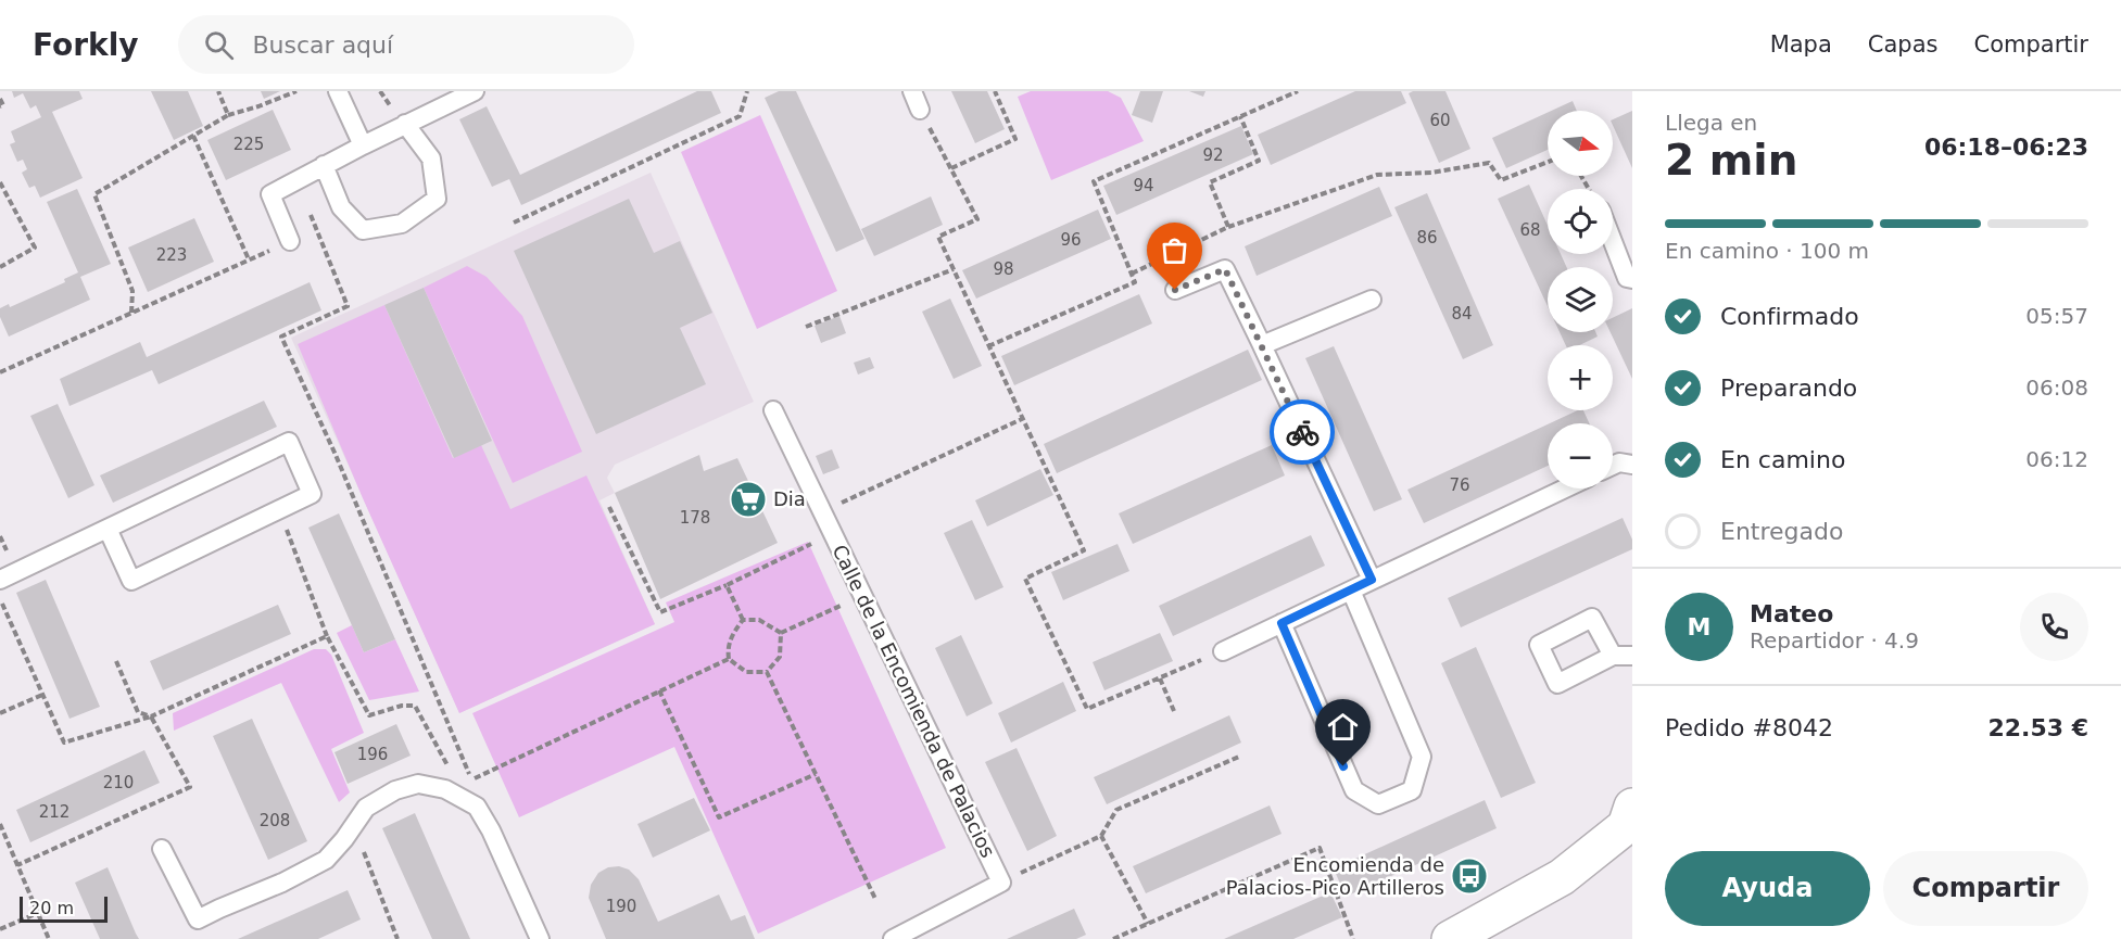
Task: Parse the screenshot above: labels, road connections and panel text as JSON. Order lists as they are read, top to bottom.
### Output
{
  "streets": {
    "lane": ["Calle de la Encomienda de Palacios"]
  },
  "places": {
    "supermarket": ["Dia"],
    "bus stop": ["Encomienda de Palacios-Pico Artilleros"]
  },
  "house_numbers": [
    "60",
    "225",
    "92",
    "94",
    "68",
    "86",
    "96",
    "223",
    "98",
    "84",
    "76",
    "178",
    "196",
    "210",
    "212",
    "208",
    "190"
  ],
  "scale_bar": "20 m",
  "north": "right",
  "page": {
    "header": "Forkly",
    "search": "Buscar aquí",
    "nav": ["Mapa", "Capas", "Compartir"],
    "heading": ["2 min", "Llega en", "06:18–06:23"],
    "panel": [
      "Mateo",
      "Repartidor · 4.9",
      "Pedido #8042",
      "22.53 €"
    ],
    "map_buttons": ["+", "−"],
    "bar": "En camino · 100 m",
    "list": [
      ["Confirmado", "05:57"],
      ["Preparando", "06:08"],
      ["En camino", "06:12"],
      "Entregado"
    ],
    "round": "M",
    "buttons": ["Ayuda", "Compartir"],
    "scale": "20 m"
  }
}
